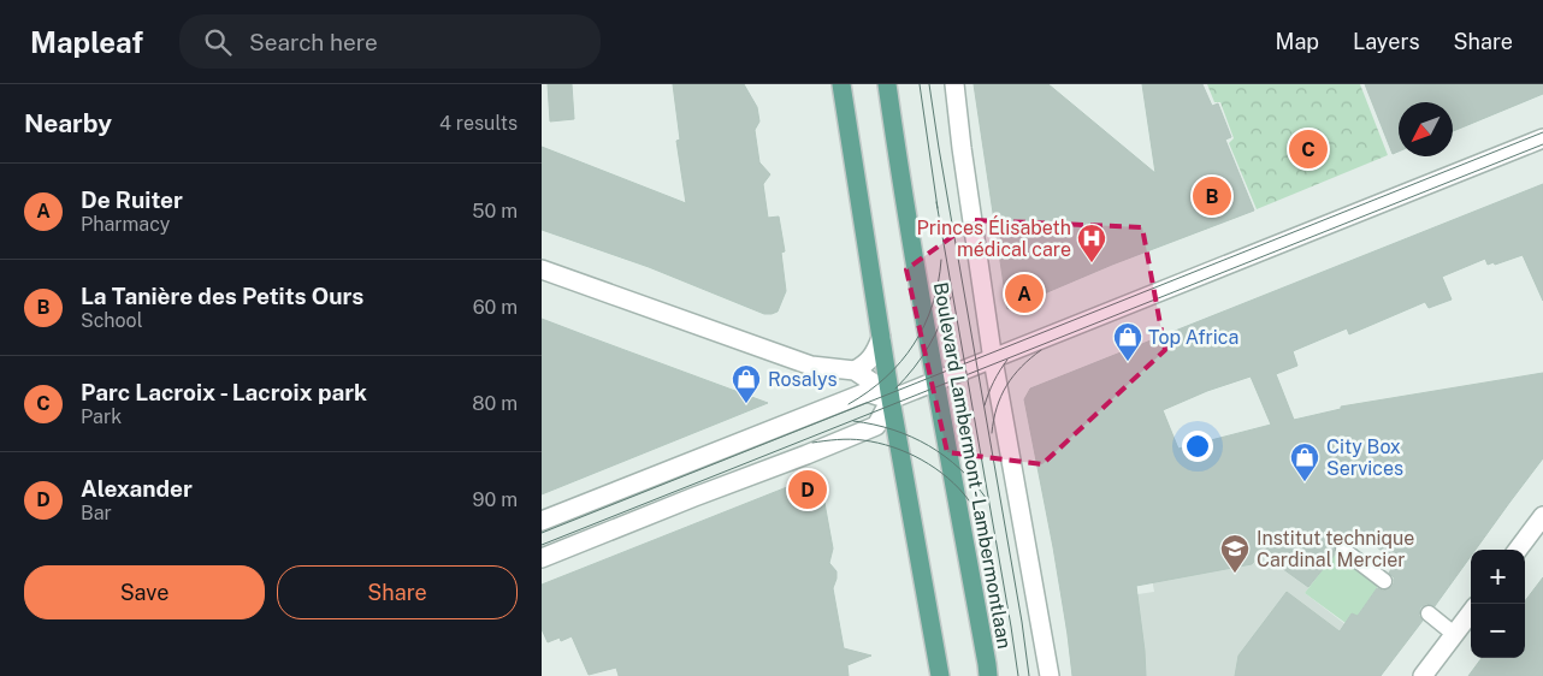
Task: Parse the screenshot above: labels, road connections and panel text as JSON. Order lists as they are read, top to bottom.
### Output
{
  "streets": {
    "main road": ["Boulevard Lambermont - Lambermontlaan"]
  },
  "places": {
    "hospital": ["Princes Élisabeth médical care"],
    "shop": ["Top Africa", "Rosalys", "City Box Services"],
    "school or university": ["Institut technique Cardinal Mercier"]
  },
  "north": "bottom left",
  "page": {
    "header": "Mapleaf",
    "search": "Search here",
    "nav": ["Map", "Layers", "Share"],
    "heading": ["Nearby", "4 results"],
    "pins": [
      "C",
      "B",
      "A",
      "D"
    ],
    "list": [
      {
        "mark": "A",
        "name": "De Ruiter",
        "note": "Pharmacy",
        "value": "50 m"
      },
      {
        "mark": "B",
        "name": "La Tanière des Petits Ours",
        "note": "School",
        "value": "60 m"
      },
      {
        "mark": "C",
        "name": "Parc Lacroix - Lacroix park",
        "note": "Park",
        "value": "80 m"
      },
      {
        "mark": "D",
        "name": "Alexander",
        "note": "Bar",
        "value": "90 m"
      }
    ],
    "buttons": ["Save", "Share"],
    "map_buttons": ["+", "−"]
  }
}
